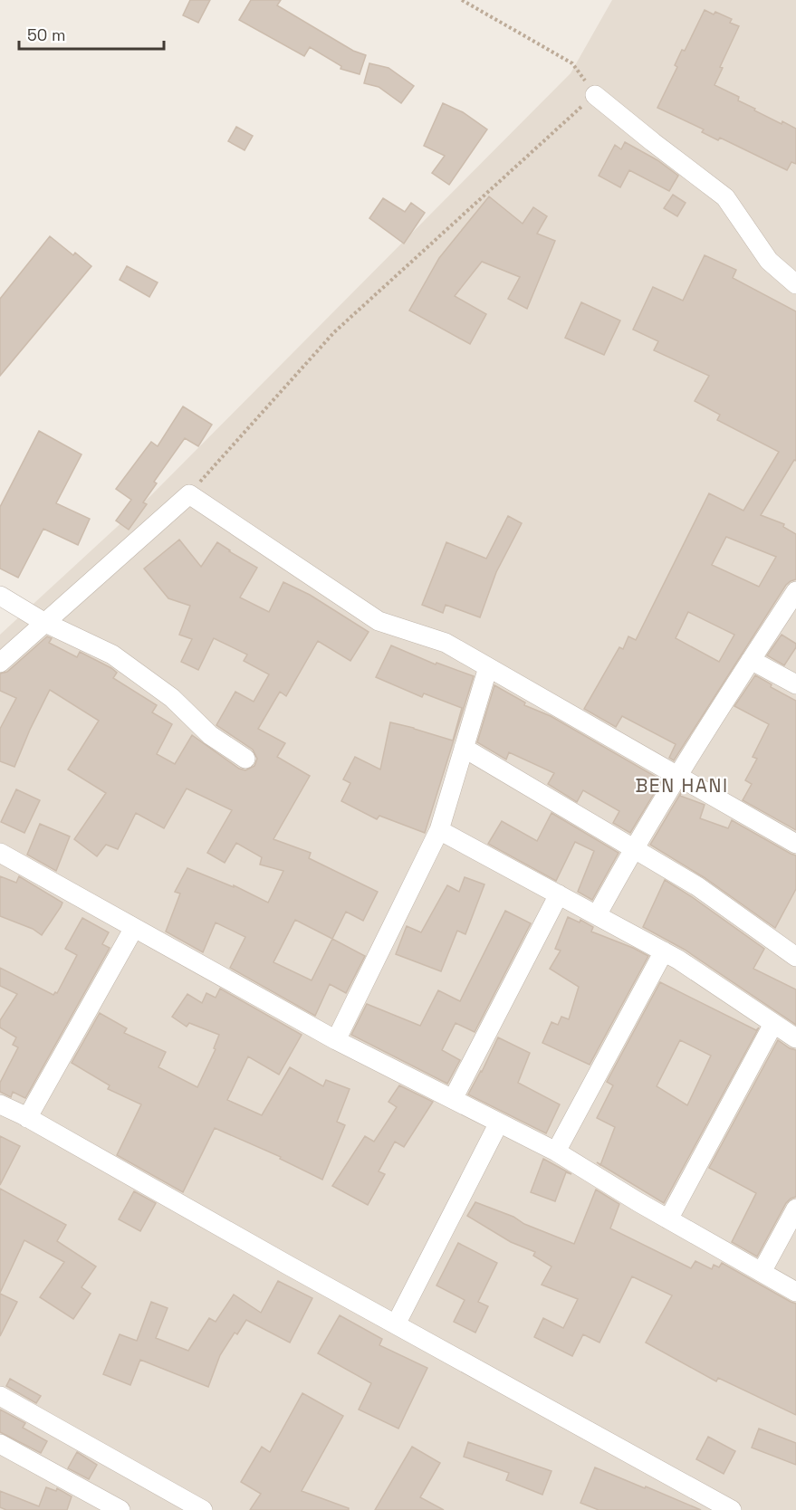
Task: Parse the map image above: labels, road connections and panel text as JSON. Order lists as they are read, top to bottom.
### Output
{
  "districts": ["BEN HANI"],
  "scale_bar": "50 m"
}
